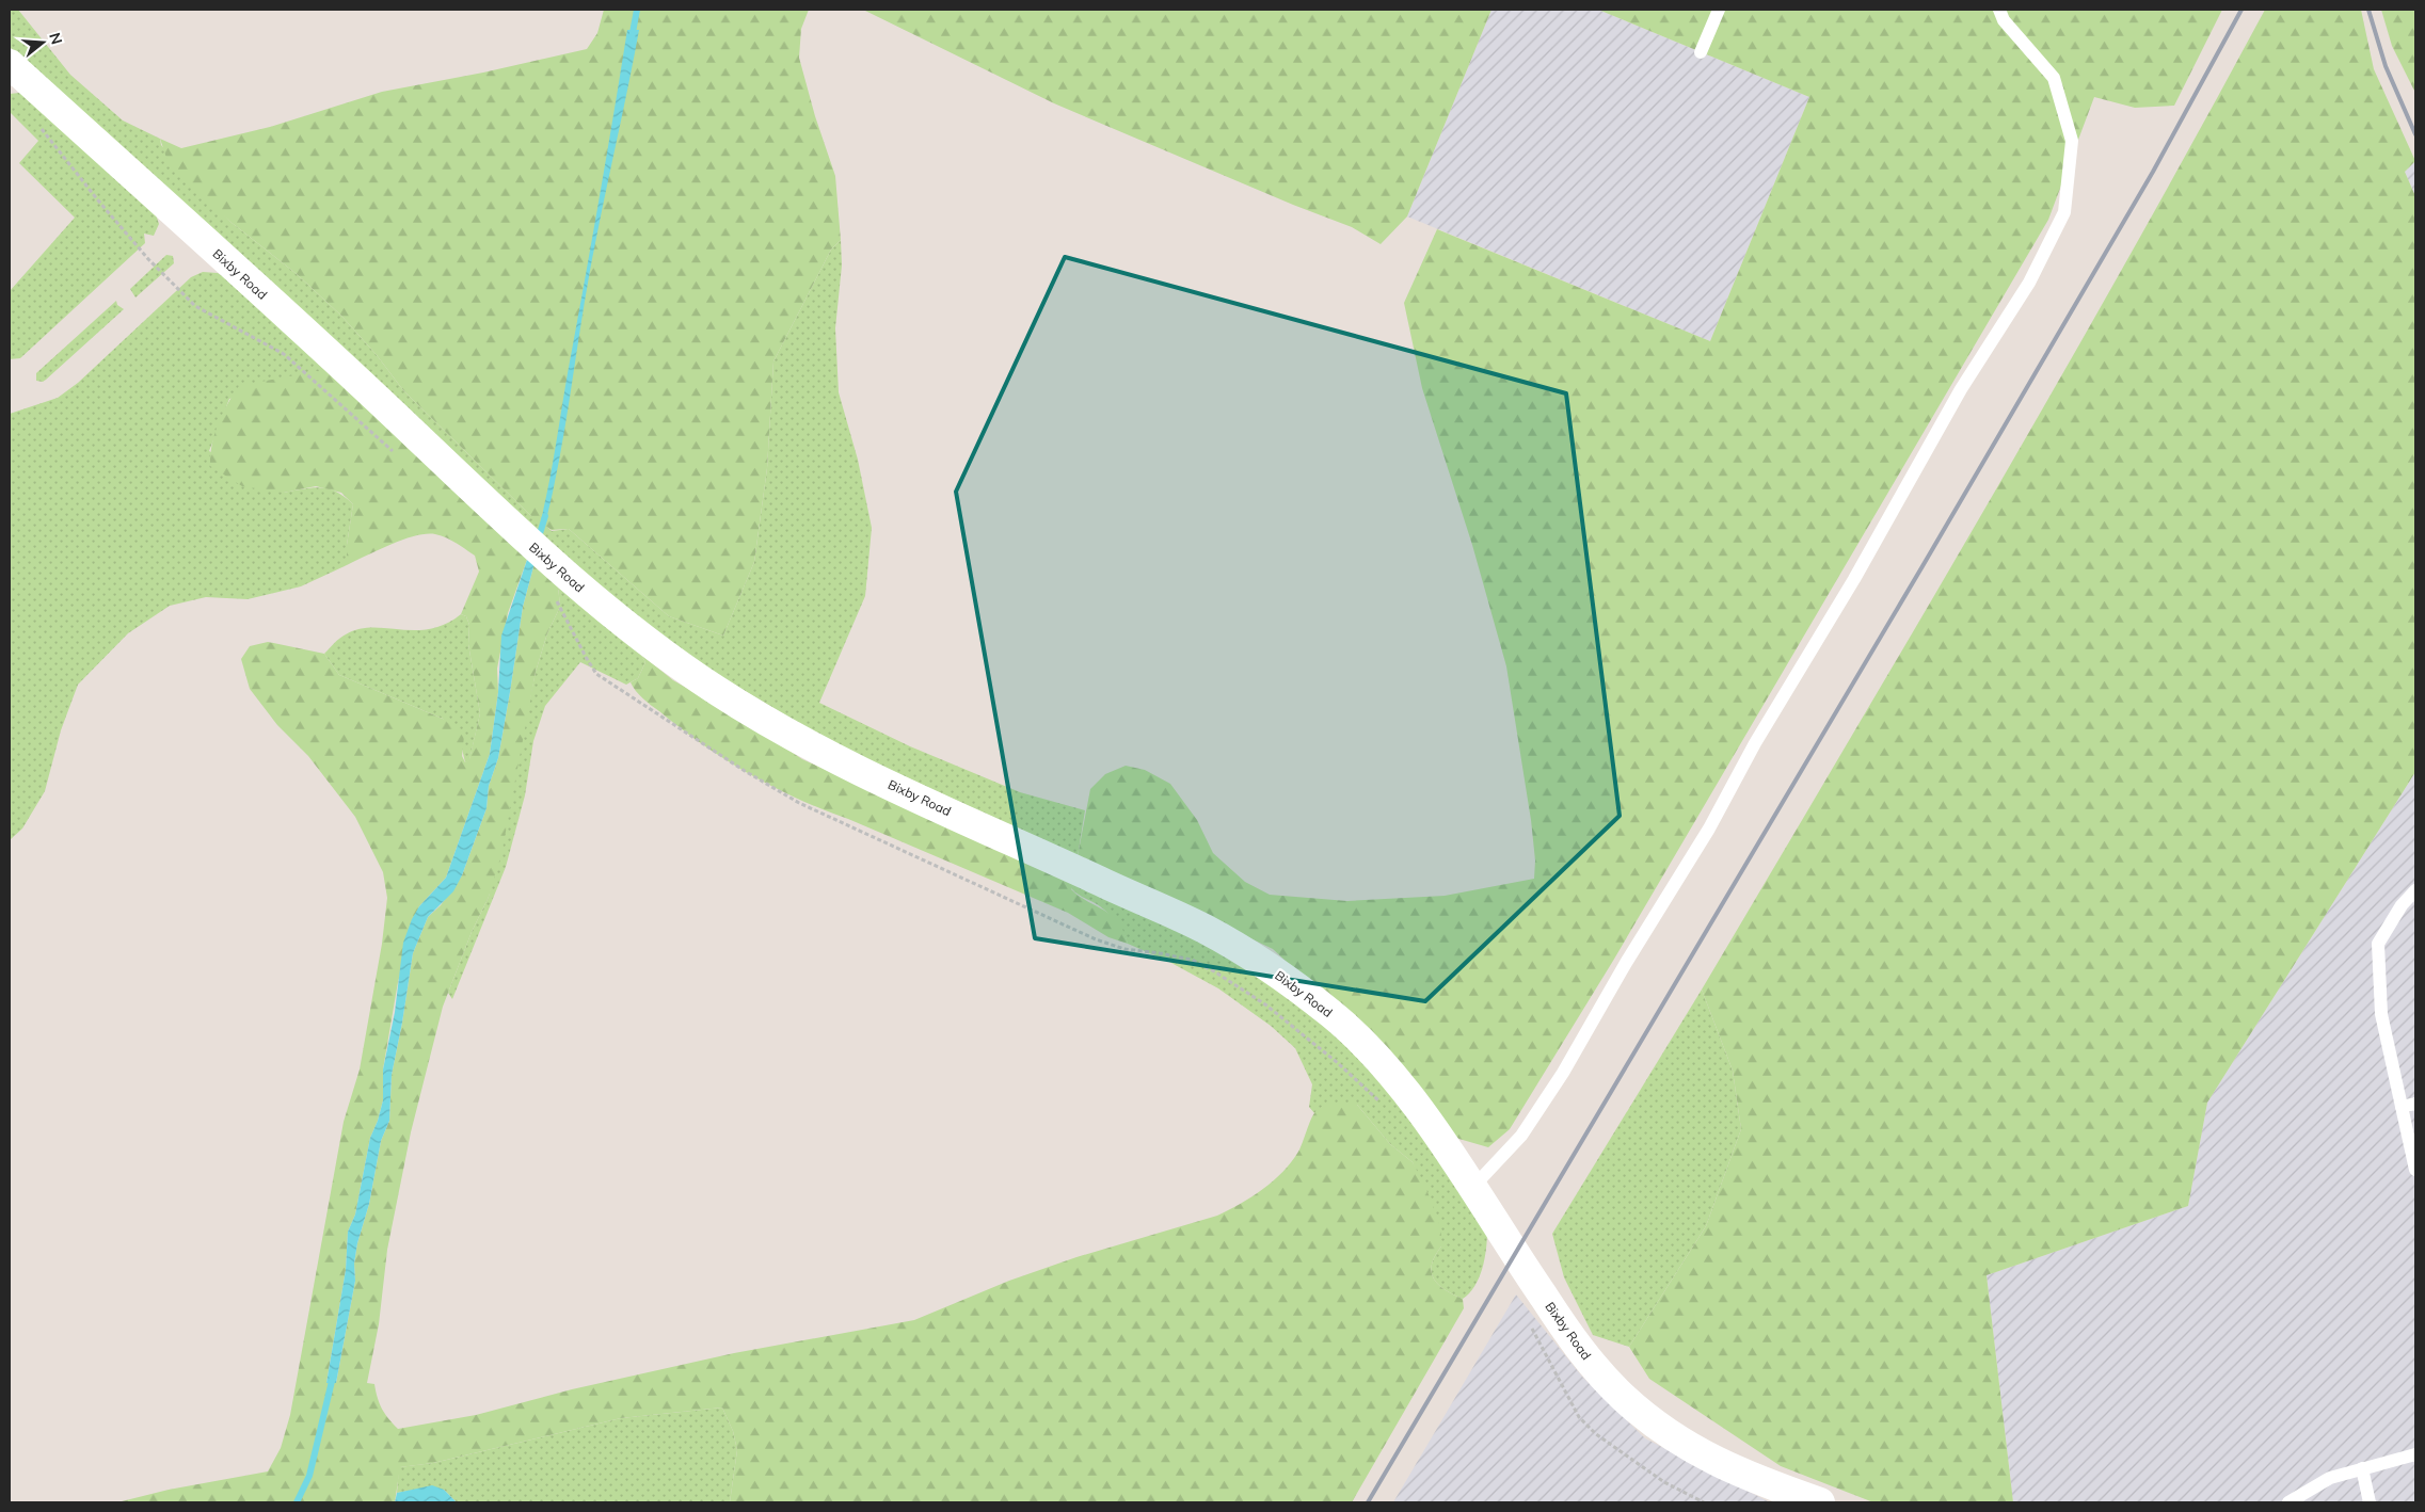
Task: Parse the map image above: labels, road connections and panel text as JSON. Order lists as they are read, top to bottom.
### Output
{
  "streets": {
    "street": ["Bixby Road"]
  },
  "north": "right"
}
